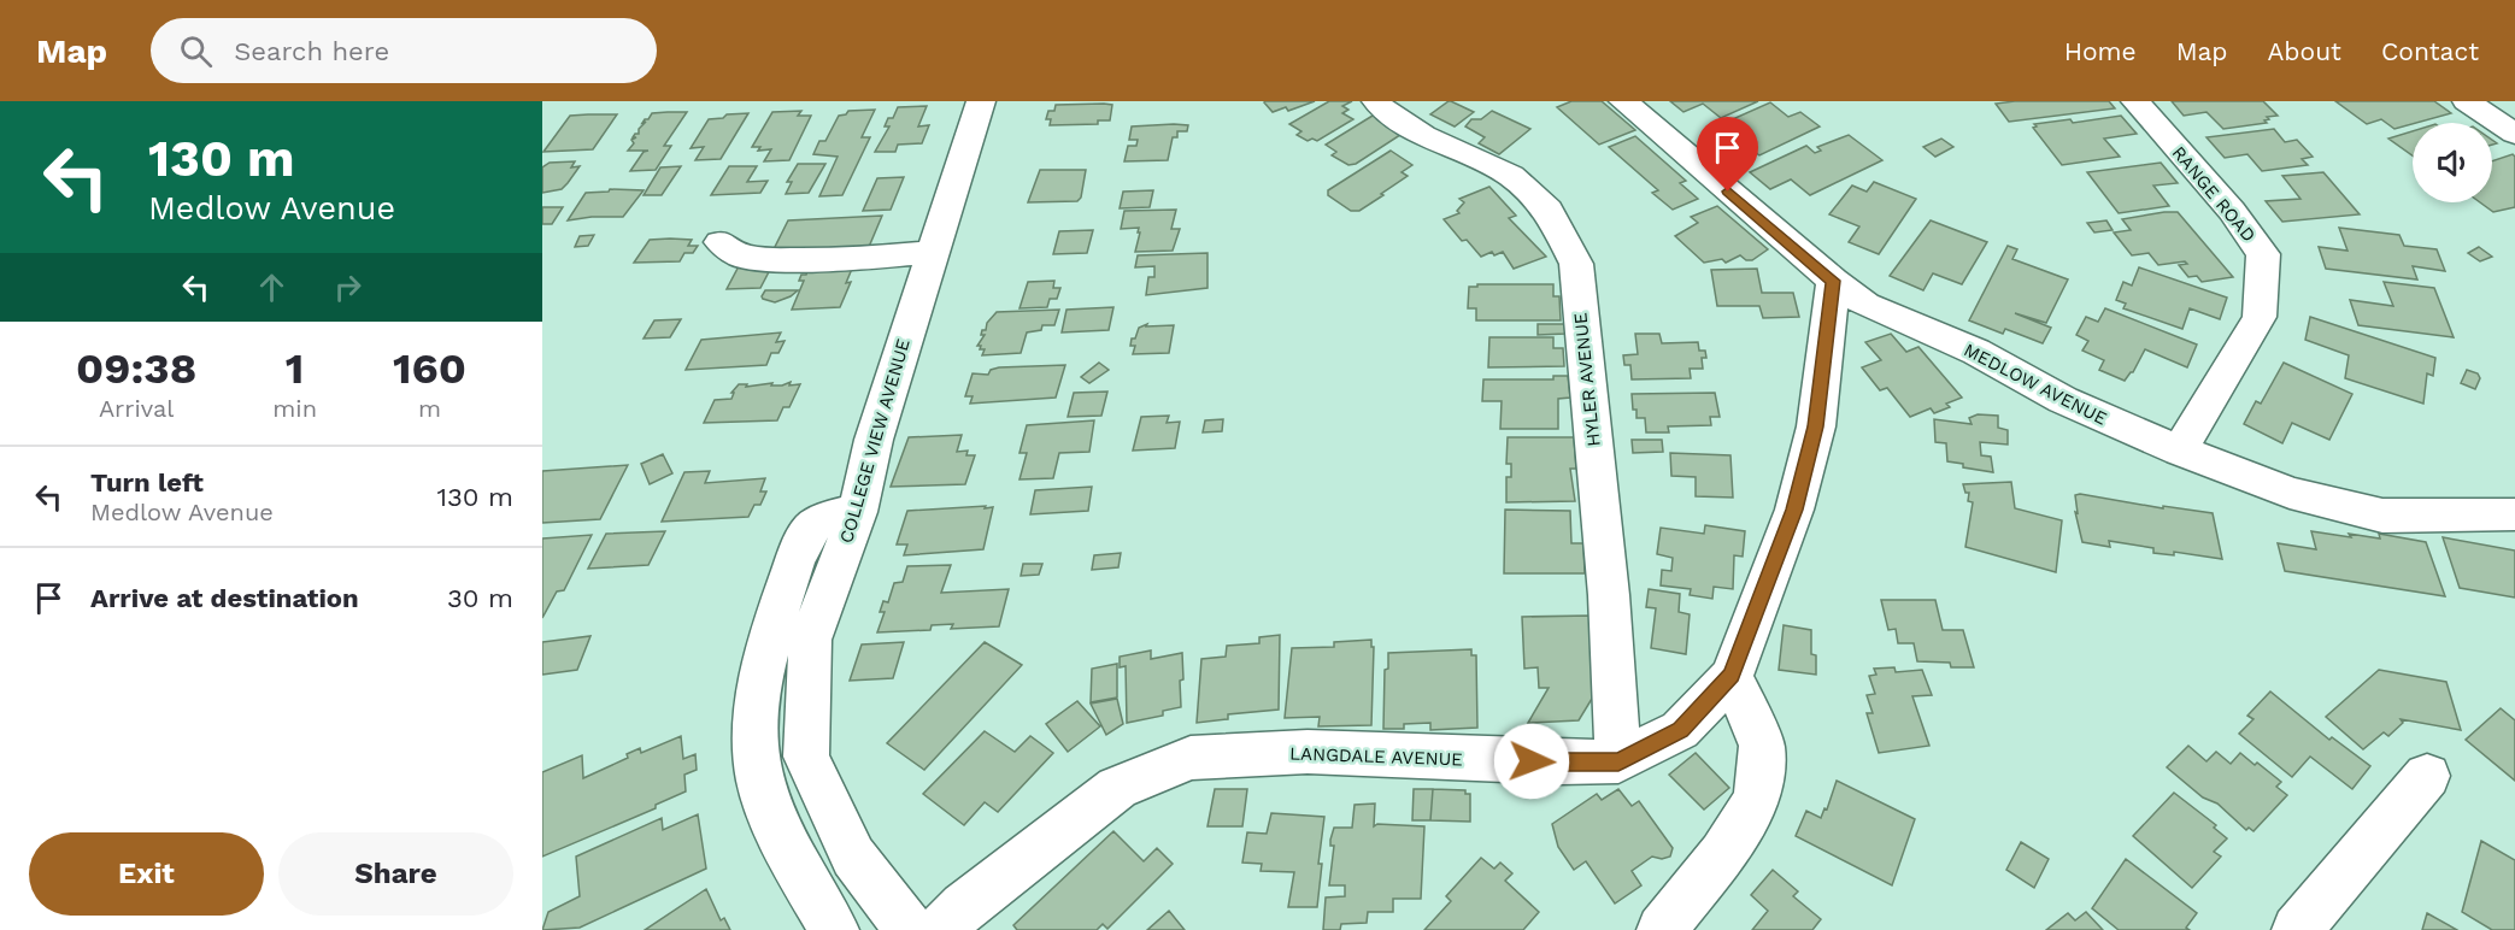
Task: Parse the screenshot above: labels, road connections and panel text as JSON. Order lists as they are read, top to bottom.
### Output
{
  "streets": {
    "street": [
      "RANGE ROAD",
      "HYLER AVENUE",
      "MEDLOW AVENUE",
      "COLLEGE VIEW AVENUE",
      "LANGDALE AVENUE"
    ]
  },
  "crossings": [
    ["RANGE ROAD", "MEDLOW AVENUE"],
    ["HYLER AVENUE", "LANGDALE AVENUE"],
    ["MEDLOW AVENUE", "LANGDALE AVENUE"]
  ],
  "page": {
    "header": "Map",
    "search": "Search here",
    "nav": [
      "Home",
      "Map",
      "About",
      "Contact"
    ],
    "turn": ["130 m", "Medlow Avenue"],
    "eta": [
      "09:38",
      "Arrival",
      "1",
      "min",
      "160",
      "m"
    ],
    "list": [
      {
        "name": "Turn left",
        "note": "Medlow Avenue",
        "value": "130 m"
      },
      {
        "name": "Arrive at destination",
        "value": "30 m"
      }
    ],
    "buttons": ["Exit", "Share"]
  }
}
